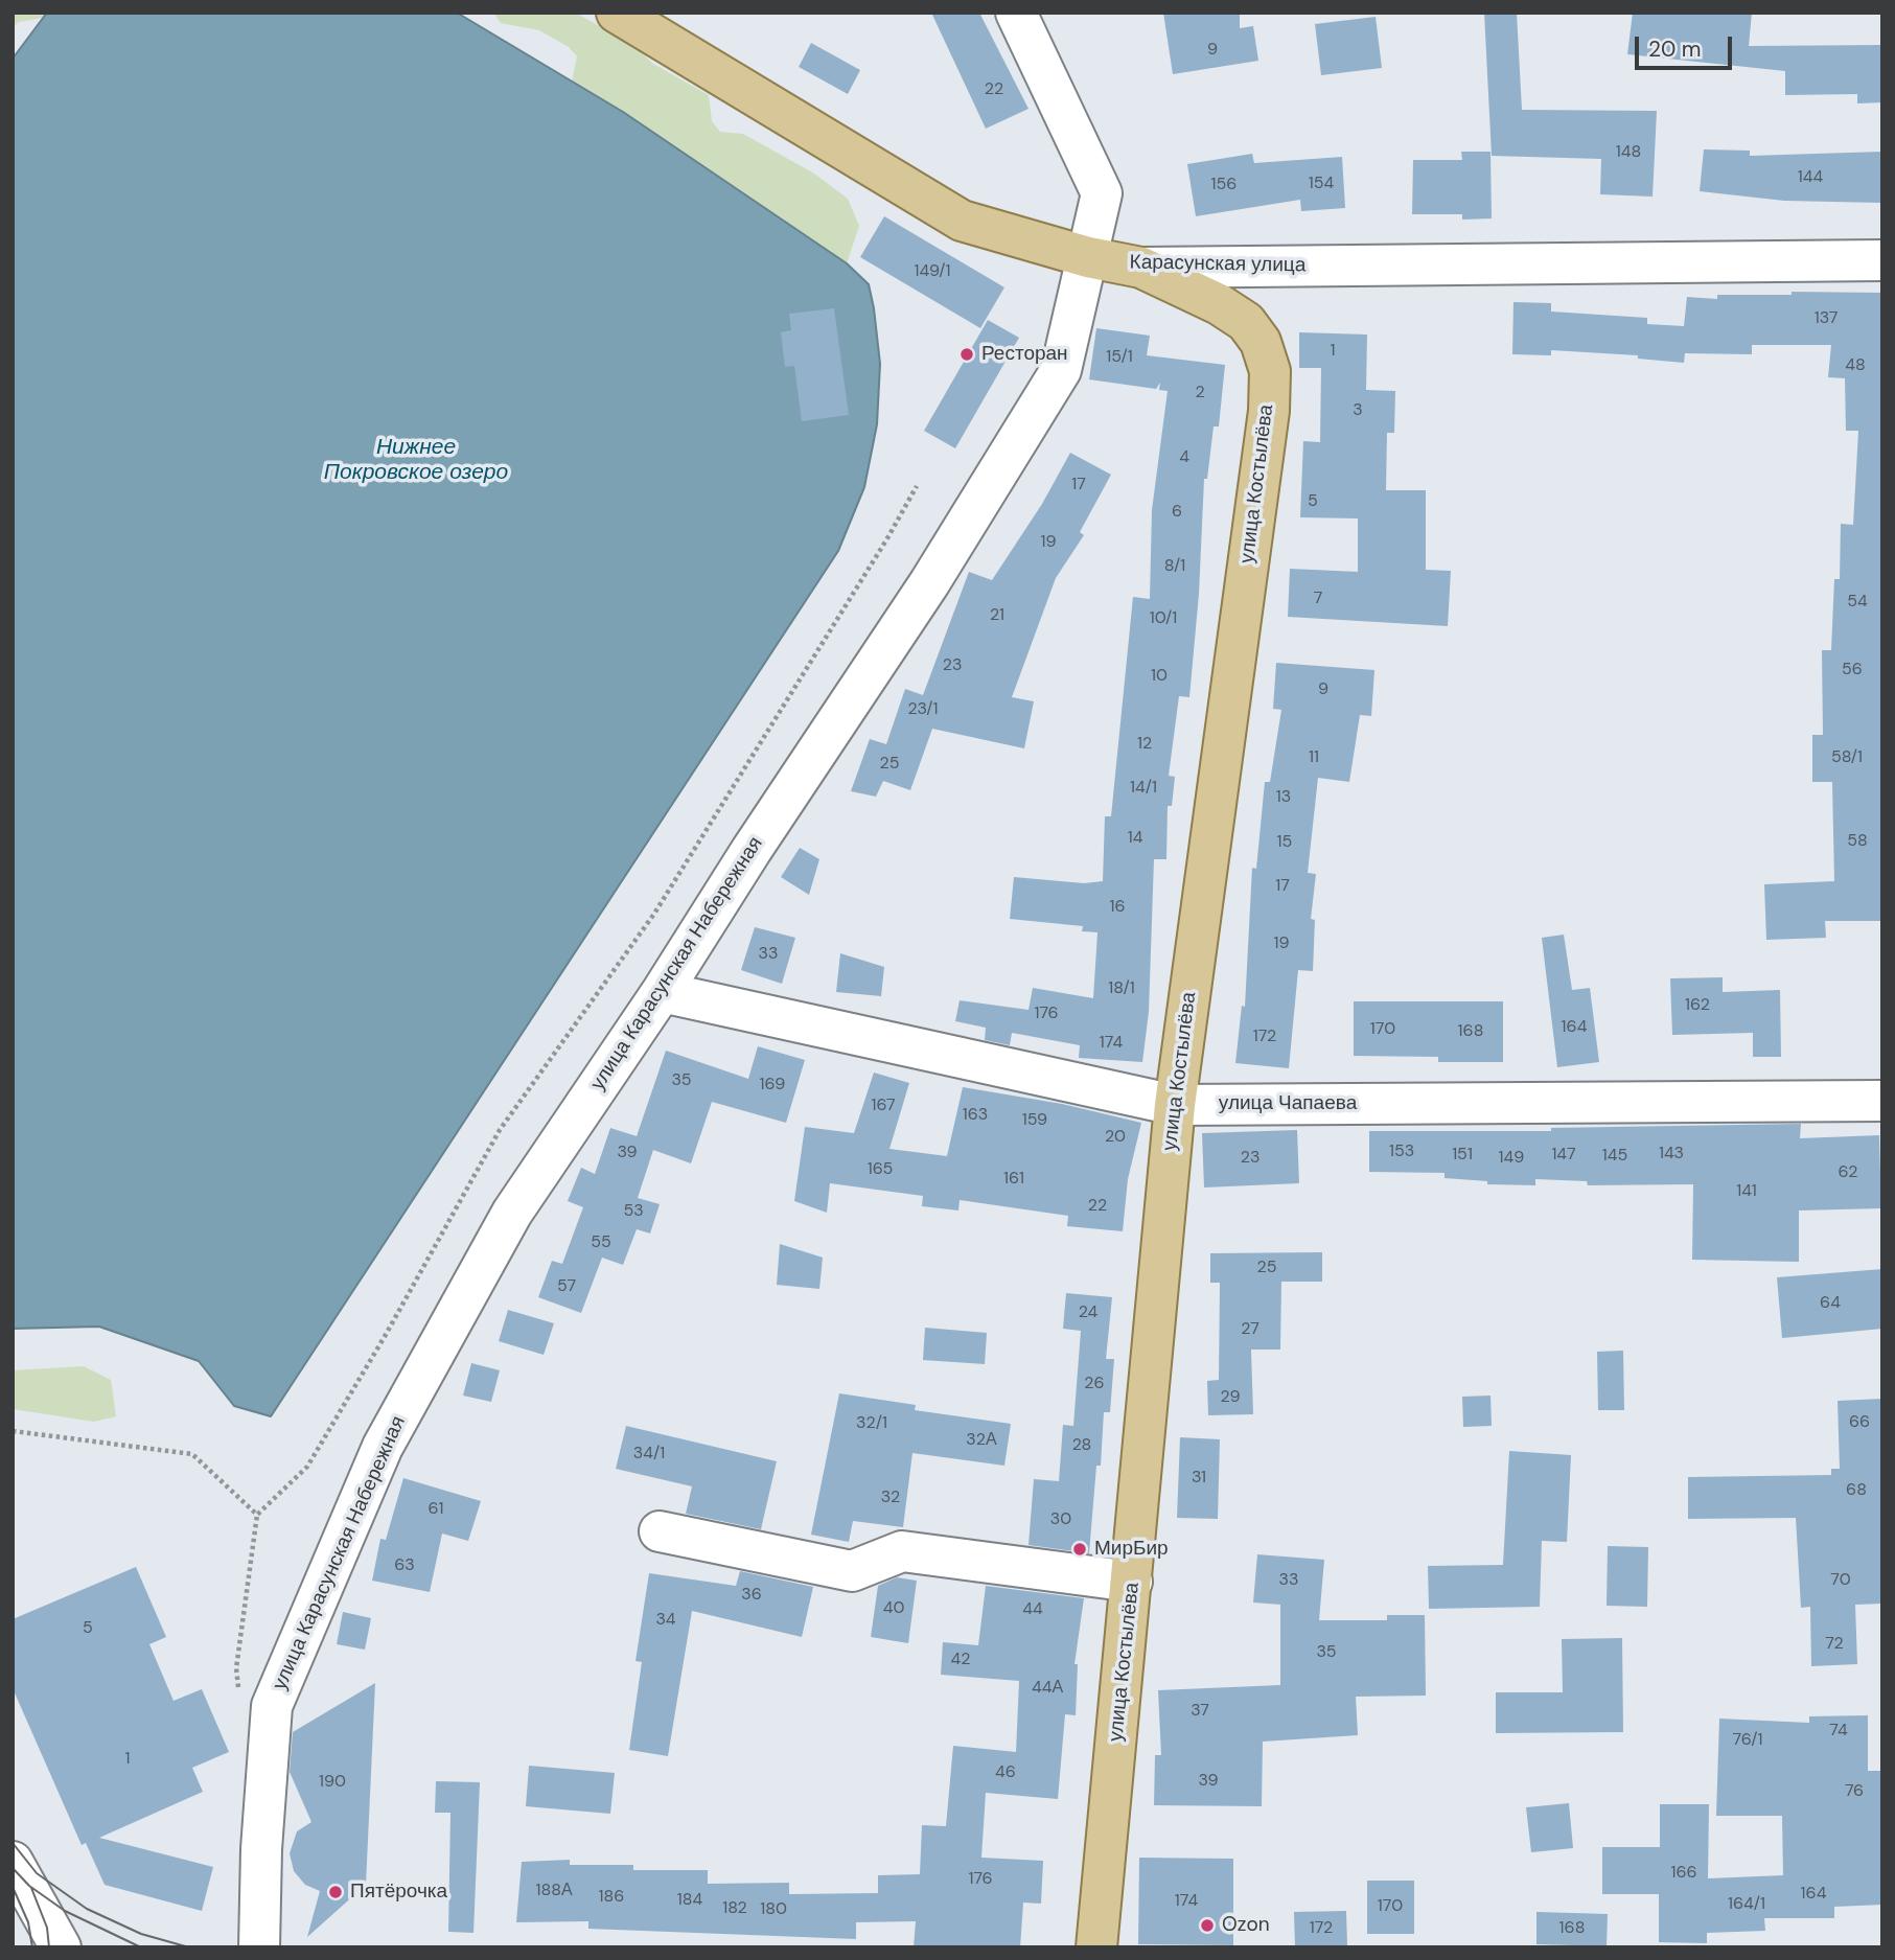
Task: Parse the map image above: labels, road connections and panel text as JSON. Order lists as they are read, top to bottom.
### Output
{
  "streets": {
    "main road": ["Карасунская улица", "улица Костылёва"],
    "street": ["улица Карасунская Набережная", "улица Чапаева"]
  },
  "crossings": [
    ["Карасунская улица", "улица Костылёва"],
    ["Карасунская улица", "улица Карасунская Набережная"],
    ["улица Костылёва", "улица Чапаева"],
    ["улица Карасунская Набережная", "улица Чапаева"]
  ],
  "water": ["Нижнее Покровское озеро"],
  "places": [
    "Ресторан",
    "МирБир",
    "Пятёрочка",
    "Ozon"
  ],
  "house_numbers": [
    "9",
    "22",
    "148",
    "144",
    "154",
    "156",
    "149/1",
    "137",
    "1",
    "15/1",
    "48",
    "2",
    "3",
    "4",
    "17",
    "5",
    "6",
    "19",
    "8/1",
    "7",
    "54",
    "21",
    "10/1",
    "23",
    "56",
    "10",
    "9",
    "23/1",
    "12",
    "11",
    "58/1",
    "25",
    "14/1",
    "13",
    "14",
    "58",
    "15",
    "17",
    "16",
    "19",
    "33",
    "18/1",
    "162",
    "176",
    "164",
    "170",
    "168",
    "172",
    "174",
    "35",
    "169",
    "167",
    "163",
    "159",
    "20",
    "153",
    "39",
    "143",
    "151",
    "147",
    "145",
    "23",
    "149",
    "165",
    "62",
    "161",
    "141",
    "22",
    "53",
    "55",
    "25",
    "57",
    "64",
    "24",
    "27",
    "26",
    "29",
    "66",
    "32/1",
    "32А",
    "28",
    "34/1",
    "31",
    "68",
    "32",
    "61",
    "30",
    "63",
    "33",
    "70",
    "36",
    "40",
    "44",
    "34",
    "5",
    "72",
    "35",
    "42",
    "44А",
    "37",
    "74",
    "76/1",
    "1",
    "46",
    "39",
    "190",
    "76",
    "166",
    "176",
    "188А",
    "164",
    "186",
    "184",
    "174",
    "164/1",
    "170",
    "182",
    "180",
    "172",
    "168"
  ],
  "scale_bar": "20 m"
}
